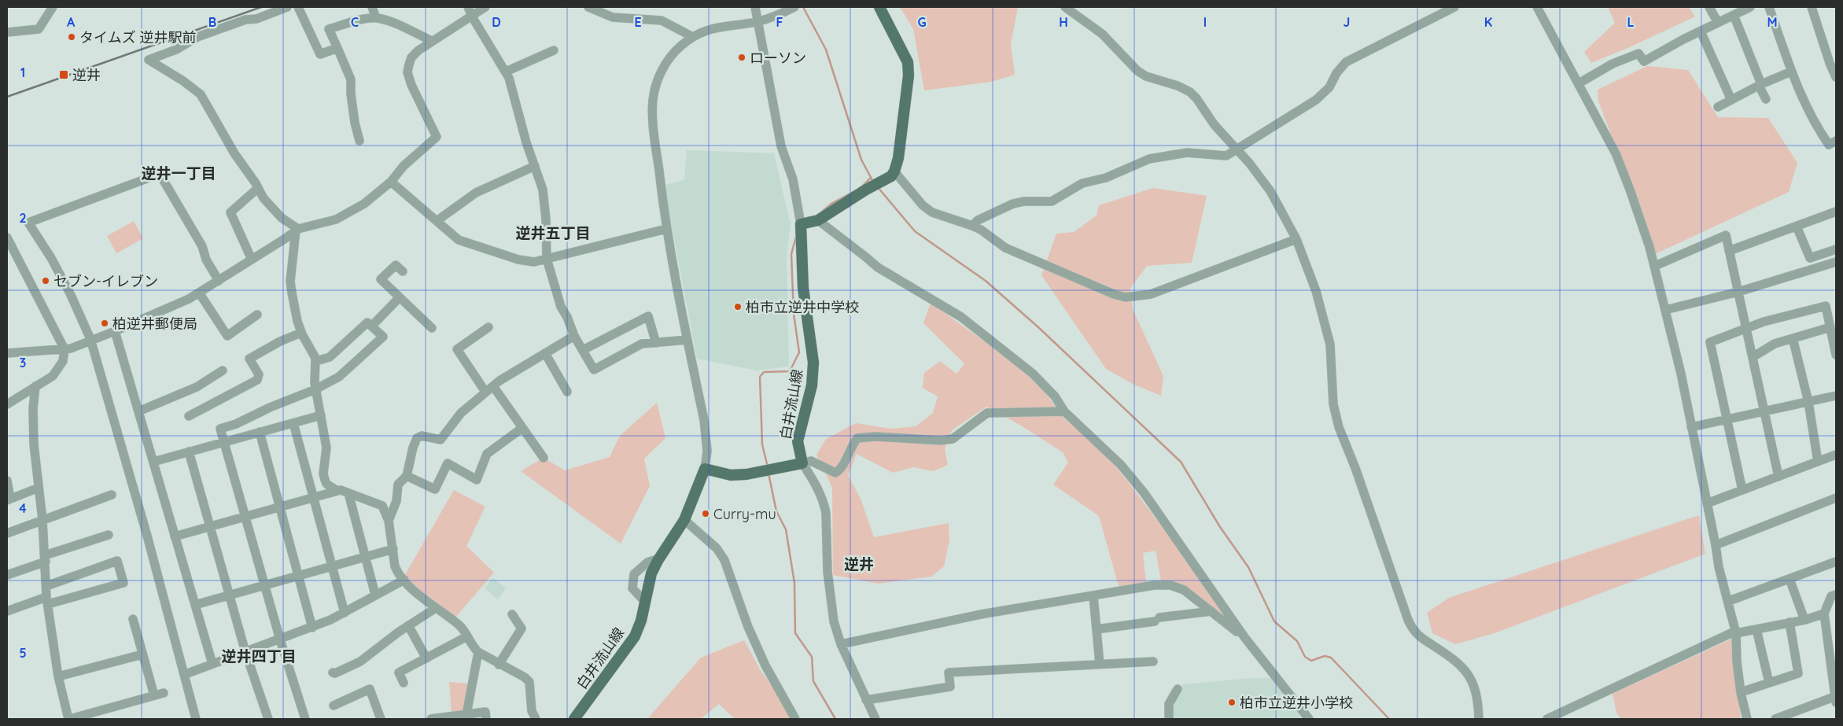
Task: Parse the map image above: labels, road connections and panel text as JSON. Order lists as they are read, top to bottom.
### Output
{
  "streets": {
    "main road": ["白井流山線"]
  },
  "districts": [
    "逆井一丁目",
    "逆井五丁目",
    "逆井",
    "逆井四丁目"
  ],
  "places": {
    "other": [
      "タイムズ 逆井駅前",
      "ローソン",
      "セブン-イレブン",
      "柏市立逆井中学校",
      "柏逆井郵便局",
      "Curry-mu",
      "柏市立逆井小学校"
    ],
    "transit": ["逆井"]
  },
  "grid": {
    "columns": [
      "A",
      "B",
      "C",
      "D",
      "E",
      "F",
      "G",
      "H",
      "I",
      "J",
      "K",
      "L",
      "M"
    ],
    "rows": [
      "1",
      "2",
      "3",
      "4",
      "5"
    ]
  }
}
